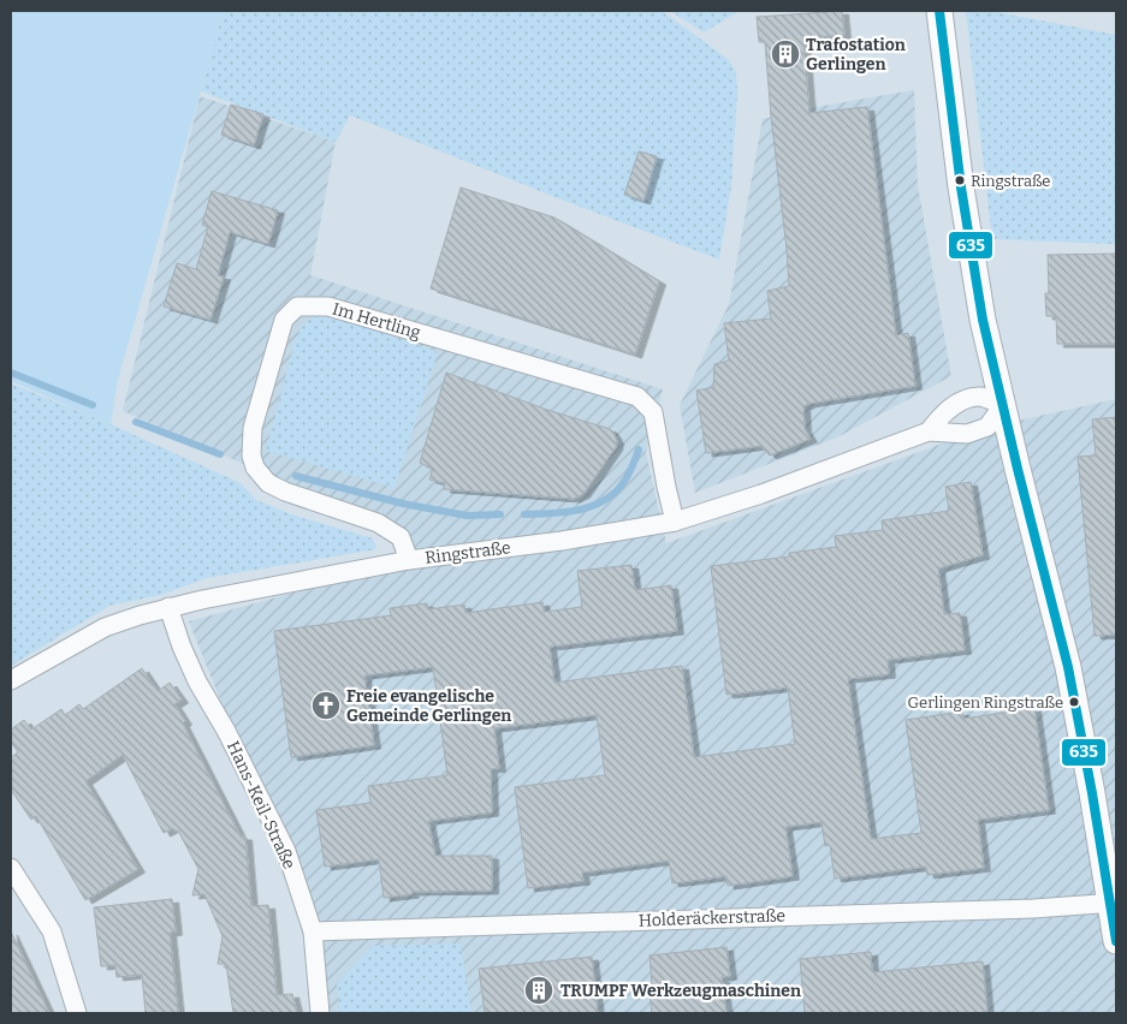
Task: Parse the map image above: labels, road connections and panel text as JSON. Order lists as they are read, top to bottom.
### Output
{
  "streets": {
    "street": [
      "Im Hertling",
      "Ringstraße",
      "Hans-Keil-Straße",
      "Holderäckerstraße"
    ]
  },
  "crossings": [
    ["Im Hertling", "Ringstraße"],
    ["Ringstraße", "Hans-Keil-Straße"],
    ["Hans-Keil-Straße", "Holderäckerstraße"]
  ],
  "places": {
    "building": ["Trafostation Gerlingen", "TRUMPF Werkzeugmaschinen"],
    "other": ["Ringstraße", "Gerlingen Ringstraße"],
    "church": ["Freie evangelische Gemeinde Gerlingen"]
  },
  "lines": ["transit line 635"]
}
